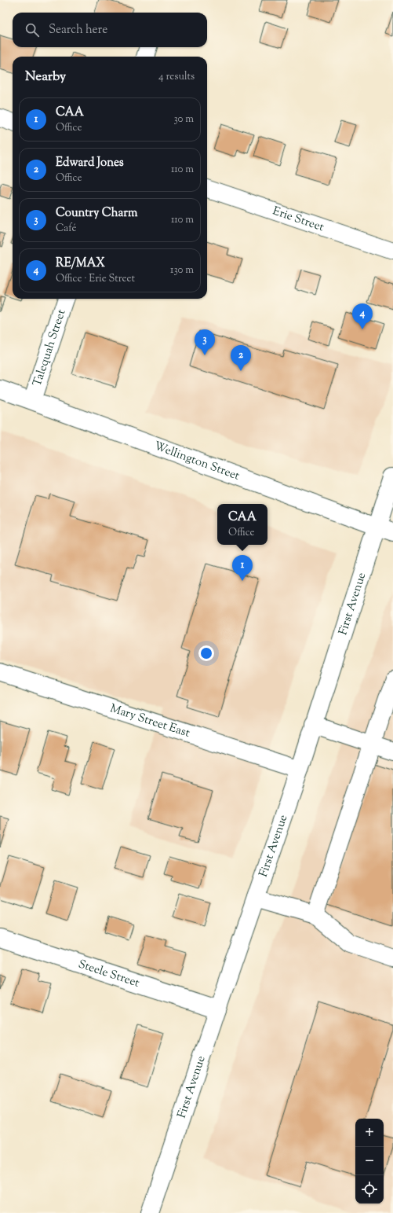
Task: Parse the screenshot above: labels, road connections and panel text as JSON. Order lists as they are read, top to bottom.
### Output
{
  "streets": {
    "street": [
      "Erie Street",
      "Talequah Street",
      "Wellington Street",
      "First Avenue",
      "Mary Street East",
      "Steele Street"
    ]
  },
  "crossings": [
    ["Talequah Street", "Wellington Street"],
    ["Wellington Street", "First Avenue"],
    ["First Avenue", "Mary Street East"],
    ["First Avenue", "Steele Street"]
  ],
  "page": {
    "search": "Search here",
    "heading": ["Nearby", "4 results"],
    "list": [
      {
        "mark": "1",
        "name": "CAA",
        "note": "Office",
        "value": "30 m"
      },
      {
        "mark": "2",
        "name": "Edward Jones",
        "note": "Office",
        "value": "110 m"
      },
      {
        "mark": "3",
        "name": "Country Charm",
        "note": "Café",
        "value": "110 m"
      },
      {
        "mark": "4",
        "name": "RE/MAX",
        "note": "Office · Erie Street",
        "value": "130 m"
      }
    ],
    "pins": [
      "4",
      "3",
      "2",
      "1"
    ],
    "popup": ["CAA", "Office"],
    "map_buttons": ["+", "−"]
  }
}
